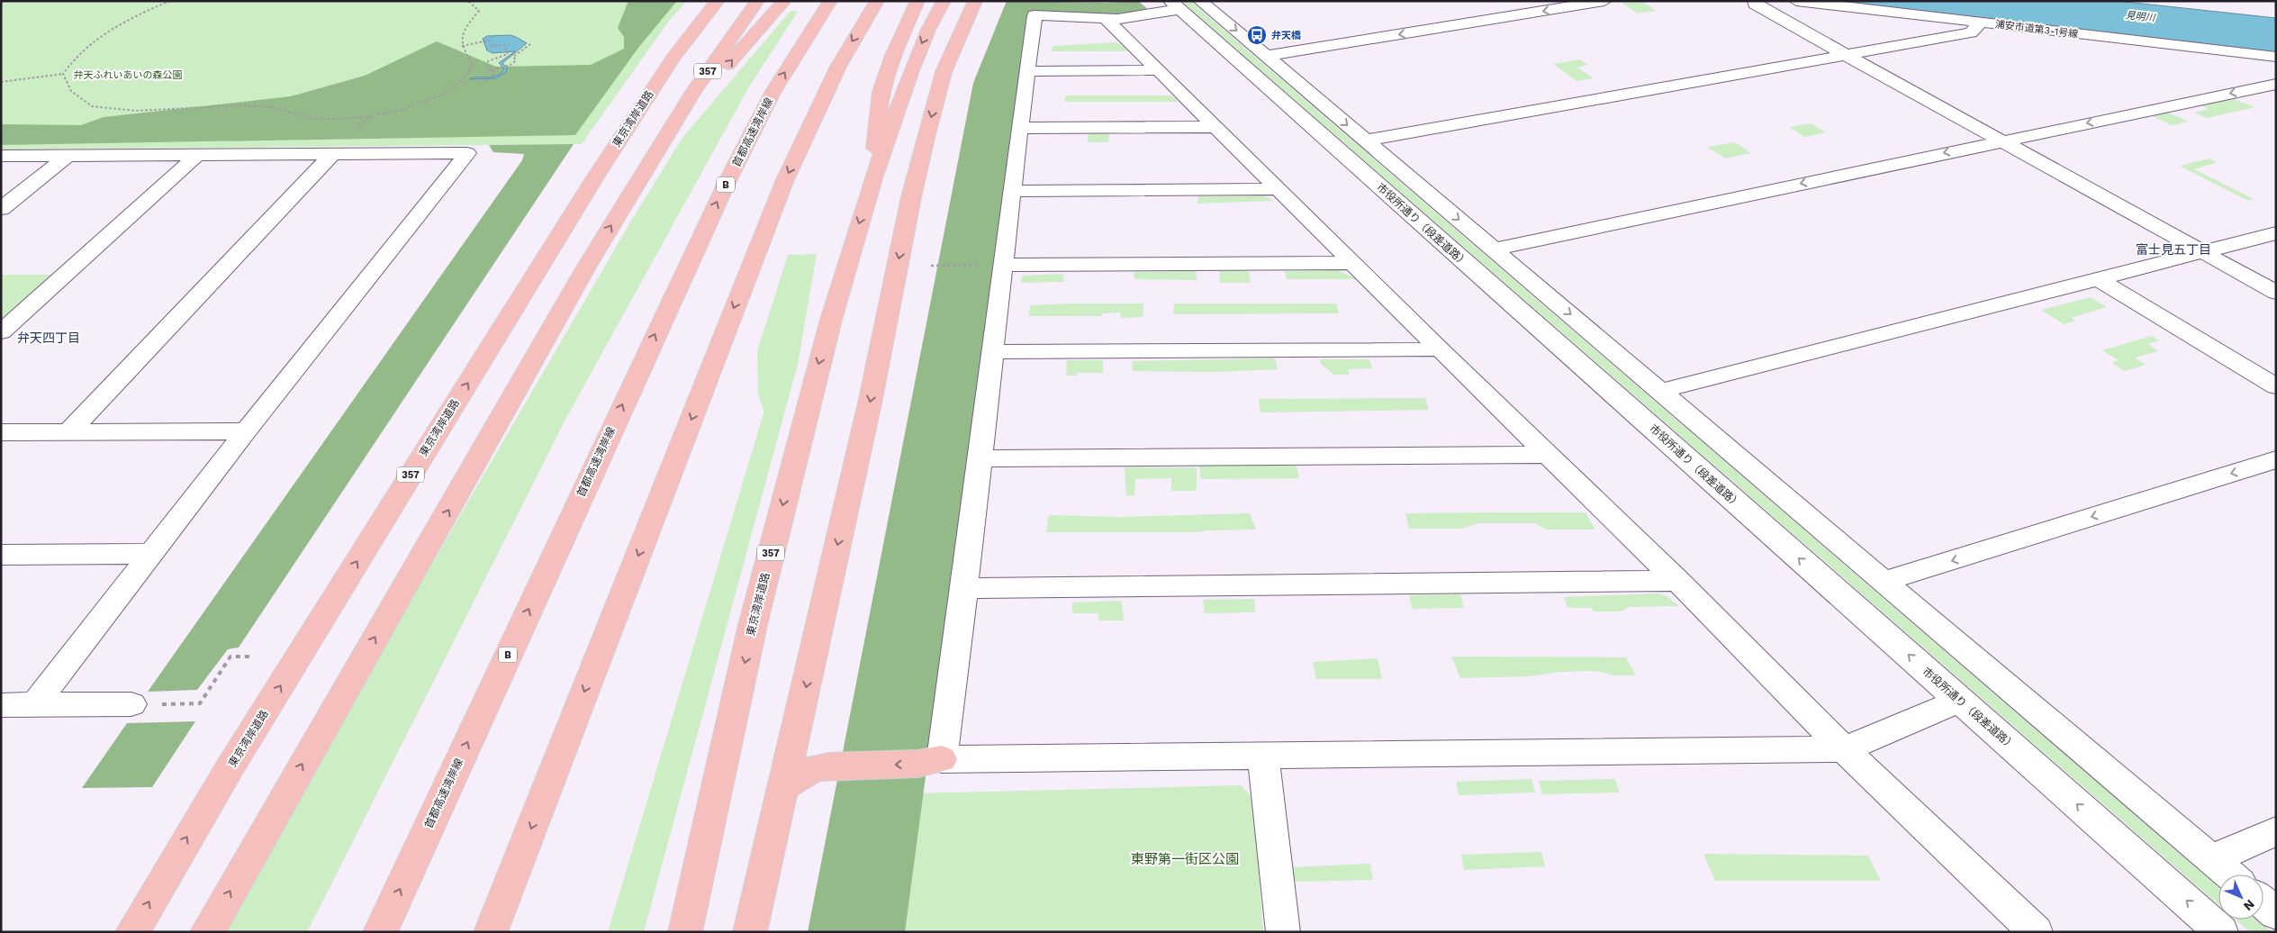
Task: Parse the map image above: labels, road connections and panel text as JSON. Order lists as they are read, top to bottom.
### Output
{
  "streets": {
    "highway": [
      "357",
      "東京湾岸道路",
      "首都高速湾岸線",
      "B"
    ],
    "street": ["浦安市道第3-1号線", "市役所通り（段差道路）"]
  },
  "districts": ["富士見五丁目", "弁天四丁目"],
  "water": ["見明川"],
  "parks": ["弁天ふれいあいの森公園", "東野第一街区公園"],
  "places": {
    "bus stop": ["弁天橋"]
  },
  "north": "bottom right"
}
